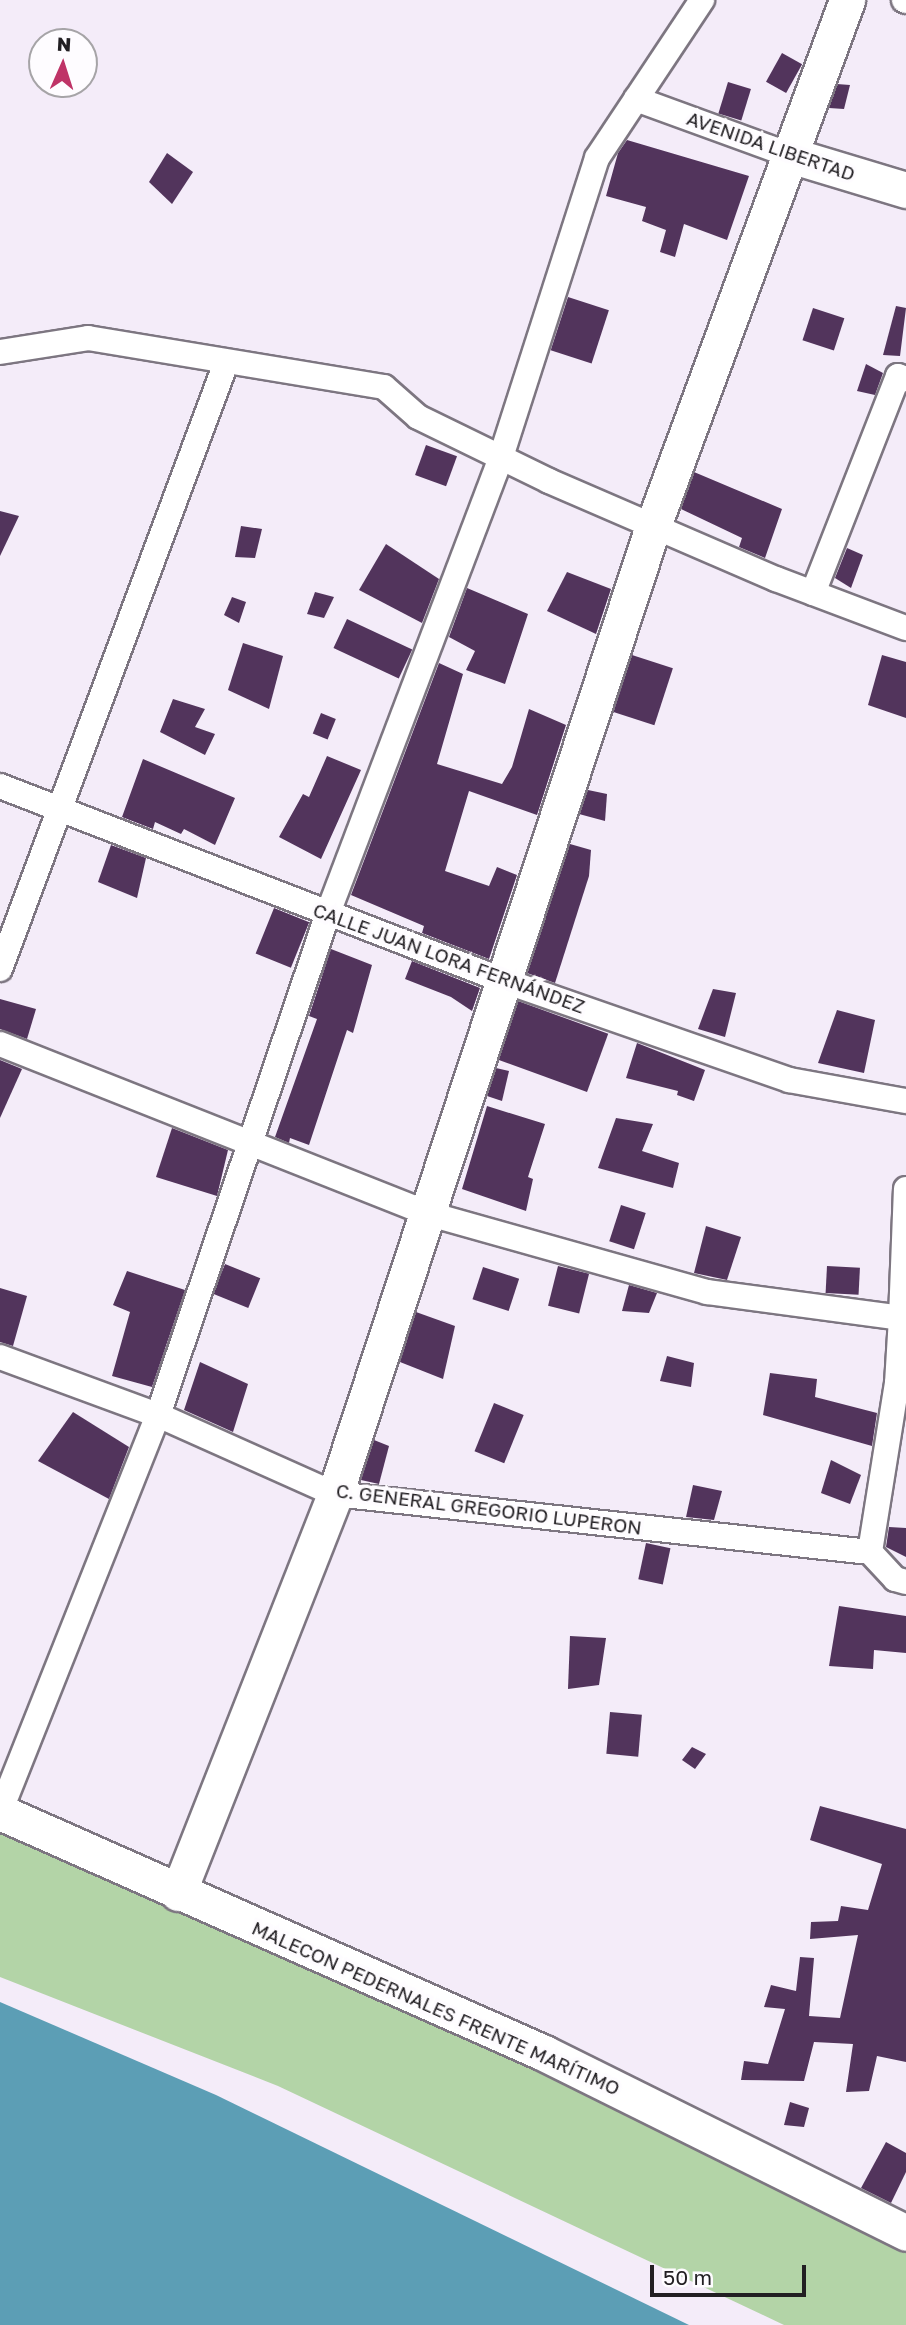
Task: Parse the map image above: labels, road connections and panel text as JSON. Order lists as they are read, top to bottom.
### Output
{
  "streets": {
    "main road": ["AVENIDA LIBERTAD", "MALECON PEDERNALES FRENTE MARÍTIMO"],
    "street": ["CALLE JUAN LORA FERNÁNDEZ", "C. GENERAL GREGORIO LUPERON"]
  },
  "scale_bar": "50 m",
  "north": "top"
}
